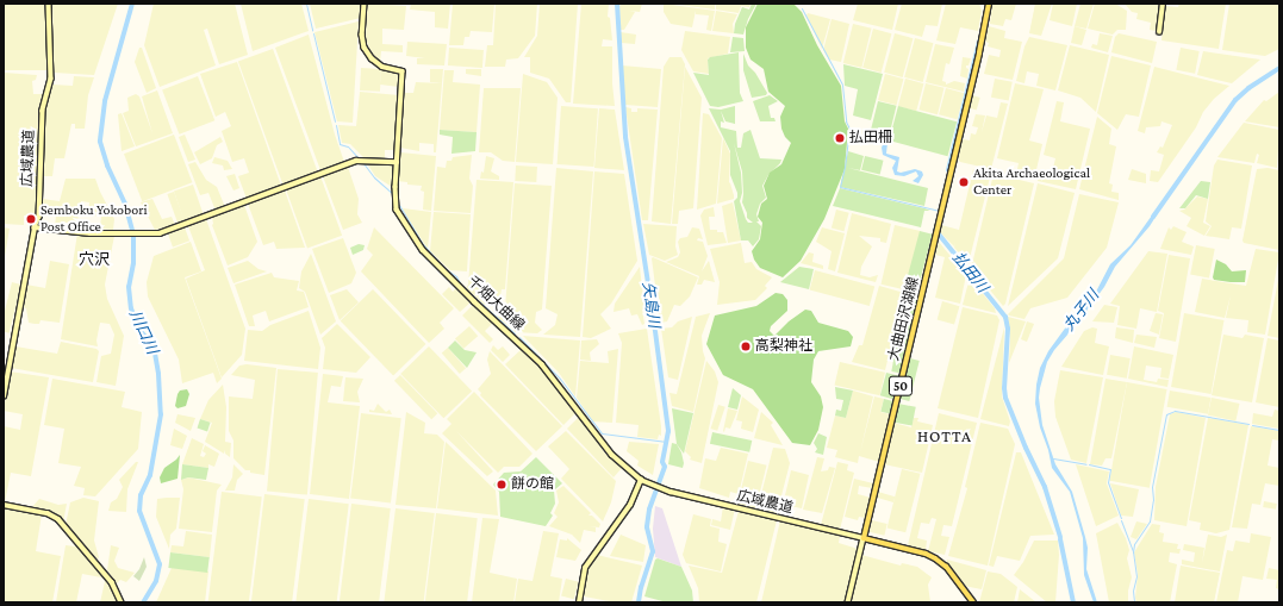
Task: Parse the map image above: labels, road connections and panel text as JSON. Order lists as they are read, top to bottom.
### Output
{
  "streets": {
    "main road": ["大曲田沢湖線", "50"],
    "street": ["広域農道", "千畑大曲線"]
  },
  "crossings": [
    ["広域農道", "千畑大曲線"],
    ["広域農道", "大曲田沢湖線"]
  ],
  "districts": ["穴沢", "HOTTA"],
  "water": [
    "払田川",
    "矢島川",
    "丸子川",
    "川口川"
  ],
  "places": [
    "払田柵",
    "Akita Archaeological Center",
    "Semboku Yokobori Post Office",
    "高梨神社",
    "餅の館"
  ]
}
